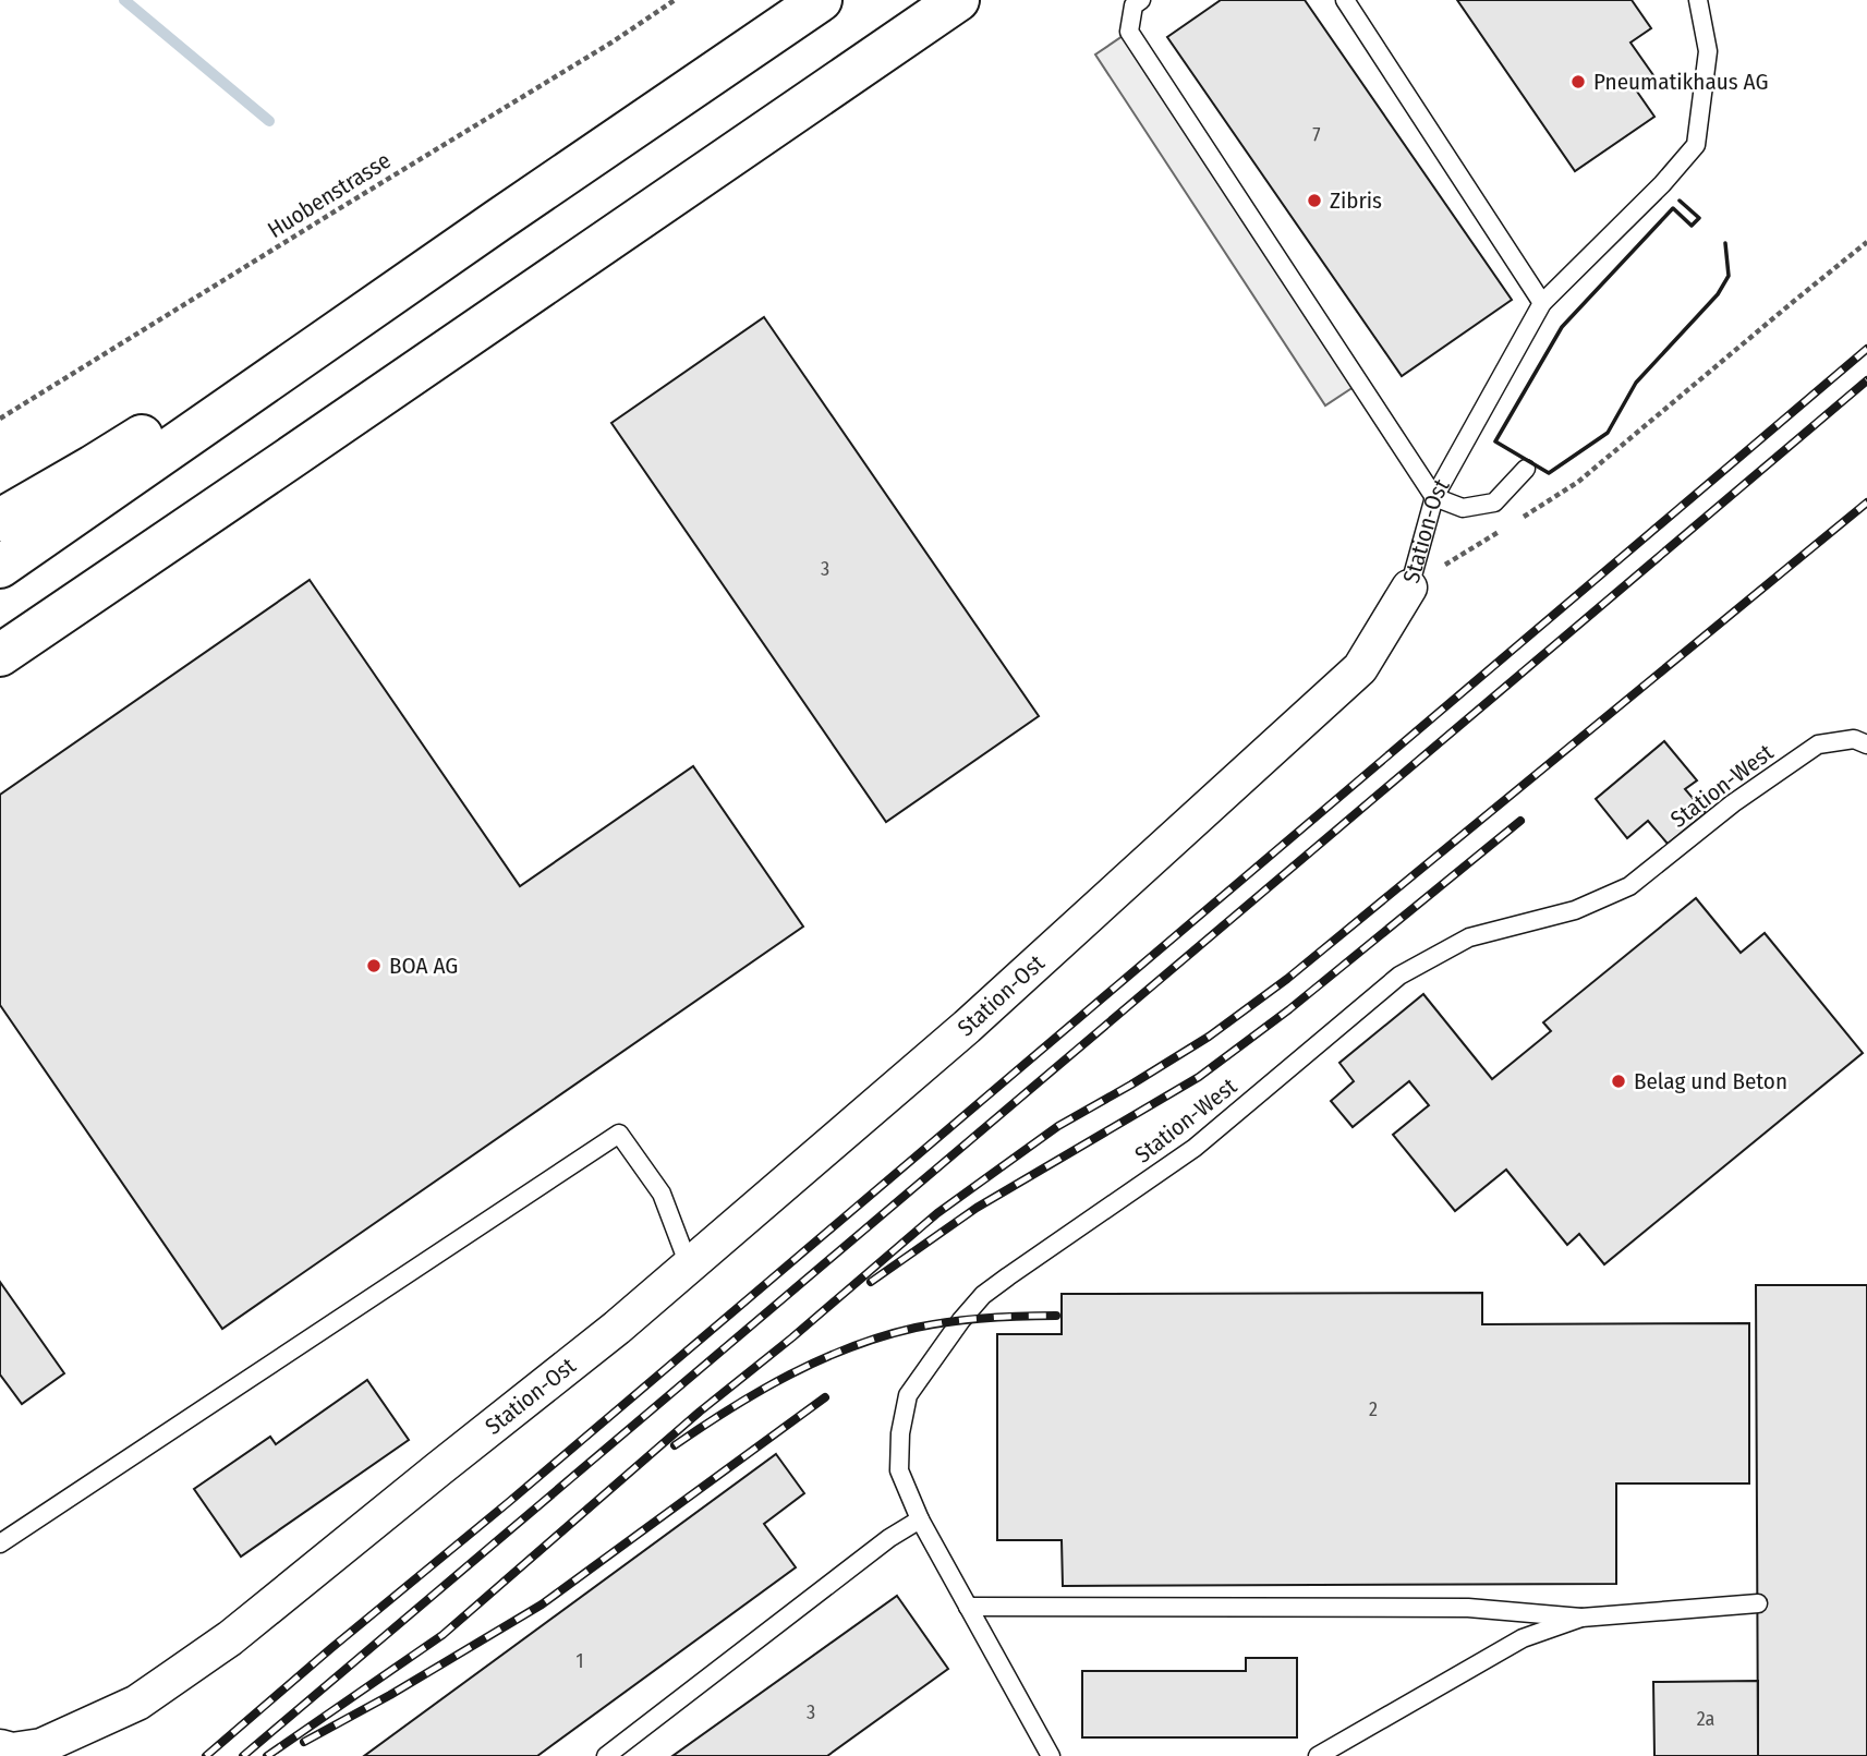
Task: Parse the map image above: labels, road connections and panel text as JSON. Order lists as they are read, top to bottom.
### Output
{
  "streets": {
    "street": ["Station-Ost"],
    "lane": ["Station-West"],
    "path": ["Huobenstrasse"]
  },
  "places": [
    "Pneumatikhaus AG",
    "Zibris",
    "BOA AG",
    "Belag und Beton"
  ],
  "house_numbers": [
    "7",
    "3",
    "2",
    "1",
    "3",
    "2a"
  ]
}
